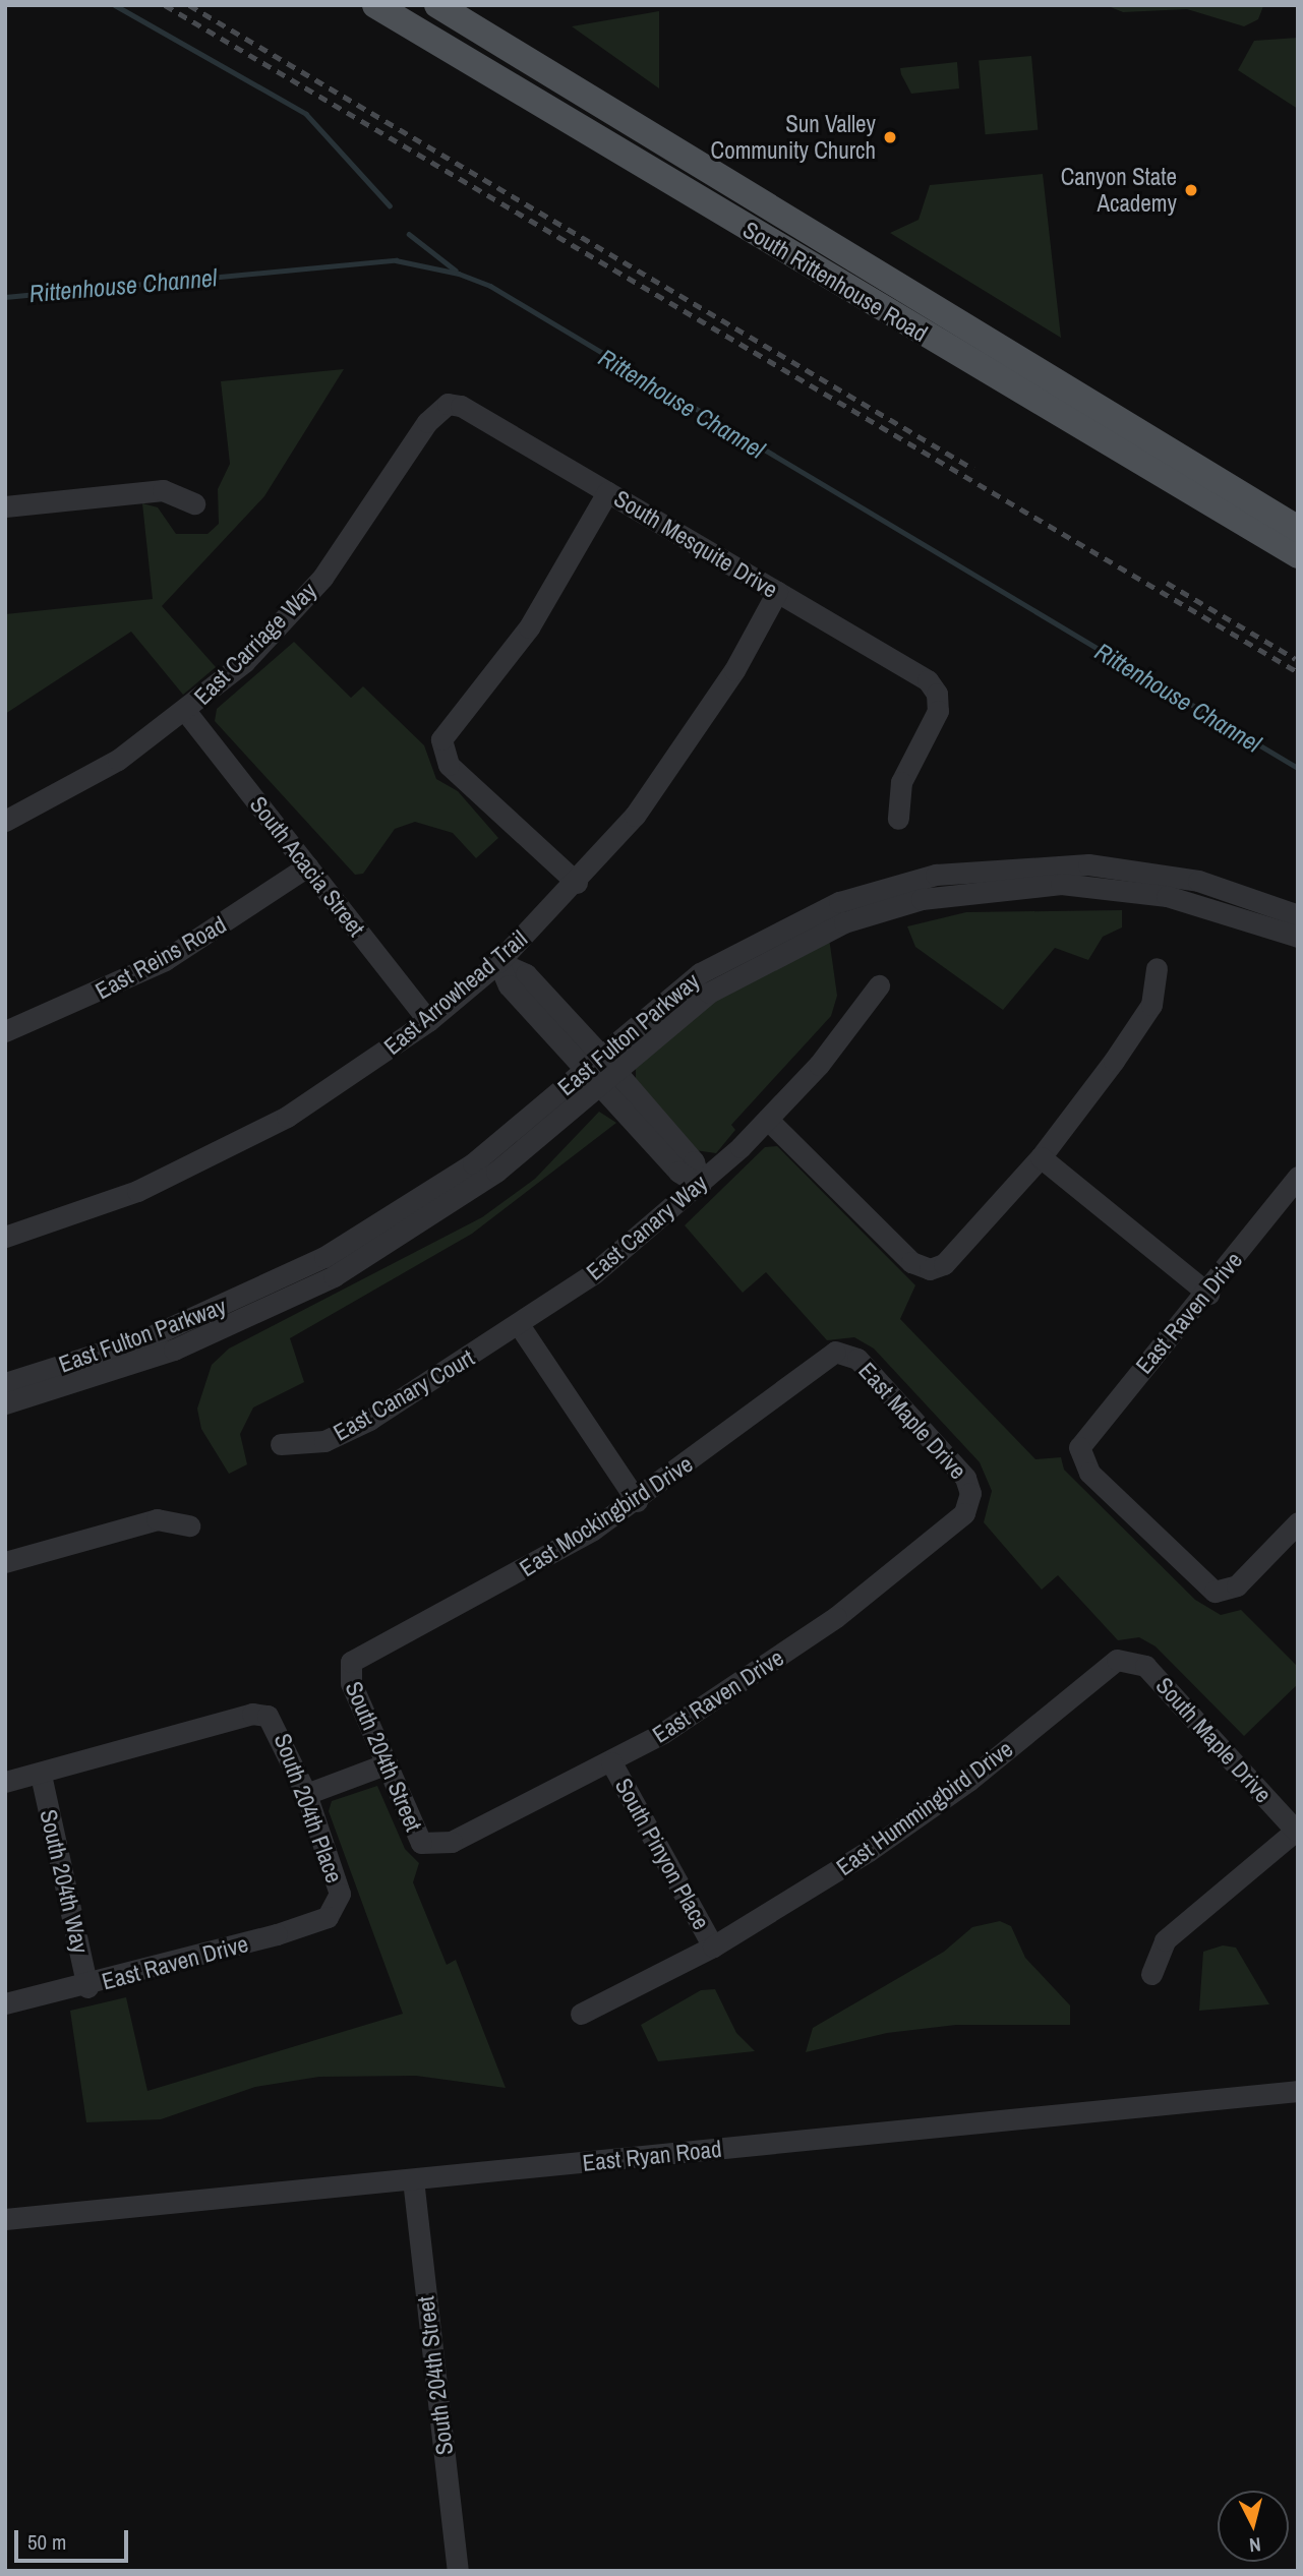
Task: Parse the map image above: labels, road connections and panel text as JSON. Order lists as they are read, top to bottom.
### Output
{
  "streets": {
    "main road": ["South Rittenhouse Road"],
    "street": [
      "South Mesquite Drive",
      "East Carriage Way",
      "South Acacia Street",
      "East Reins Road",
      "East Arrowhead Trail",
      "East Fulton Parkway",
      "East Canary Way",
      "East Raven Drive",
      "East Canary Court",
      "East Maple Drive",
      "East Mockingbird Drive",
      "South Maple Drive",
      "South 204th Street",
      "South 204th Place",
      "East Hummingbird Drive",
      "South Pinyon Place",
      "South 204th Way",
      "East Ryan Road"
    ]
  },
  "crossings": [
    ["South Mesquite Drive", "East Carriage Way"],
    ["South Mesquite Drive", "East Arrowhead Trail"],
    ["East Carriage Way", "South Acacia Street"],
    ["South Acacia Street", "East Reins Road"],
    ["South Acacia Street", "East Arrowhead Trail"],
    ["East Canary Way", "East Canary Court"],
    ["East Raven Drive", "East Maple Drive"],
    ["East Raven Drive", "South 204th Street"],
    ["East Raven Drive", "South 204th Place"],
    ["East Raven Drive", "South Pinyon Place"],
    ["East Raven Drive", "South 204th Way"],
    ["East Maple Drive", "East Mockingbird Drive"],
    ["East Mockingbird Drive", "South 204th Street"],
    ["South Maple Drive", "East Hummingbird Drive"],
    ["South 204th Street", "East Ryan Road"],
    ["South 204th Place", "South 204th Way"],
    ["East Hummingbird Drive", "South Pinyon Place"]
  ],
  "water": ["Rittenhouse Channel"],
  "places": ["Sun Valley Community Church", "Canyon State Academy"],
  "scale_bar": "50 m",
  "north": "bottom"
}
